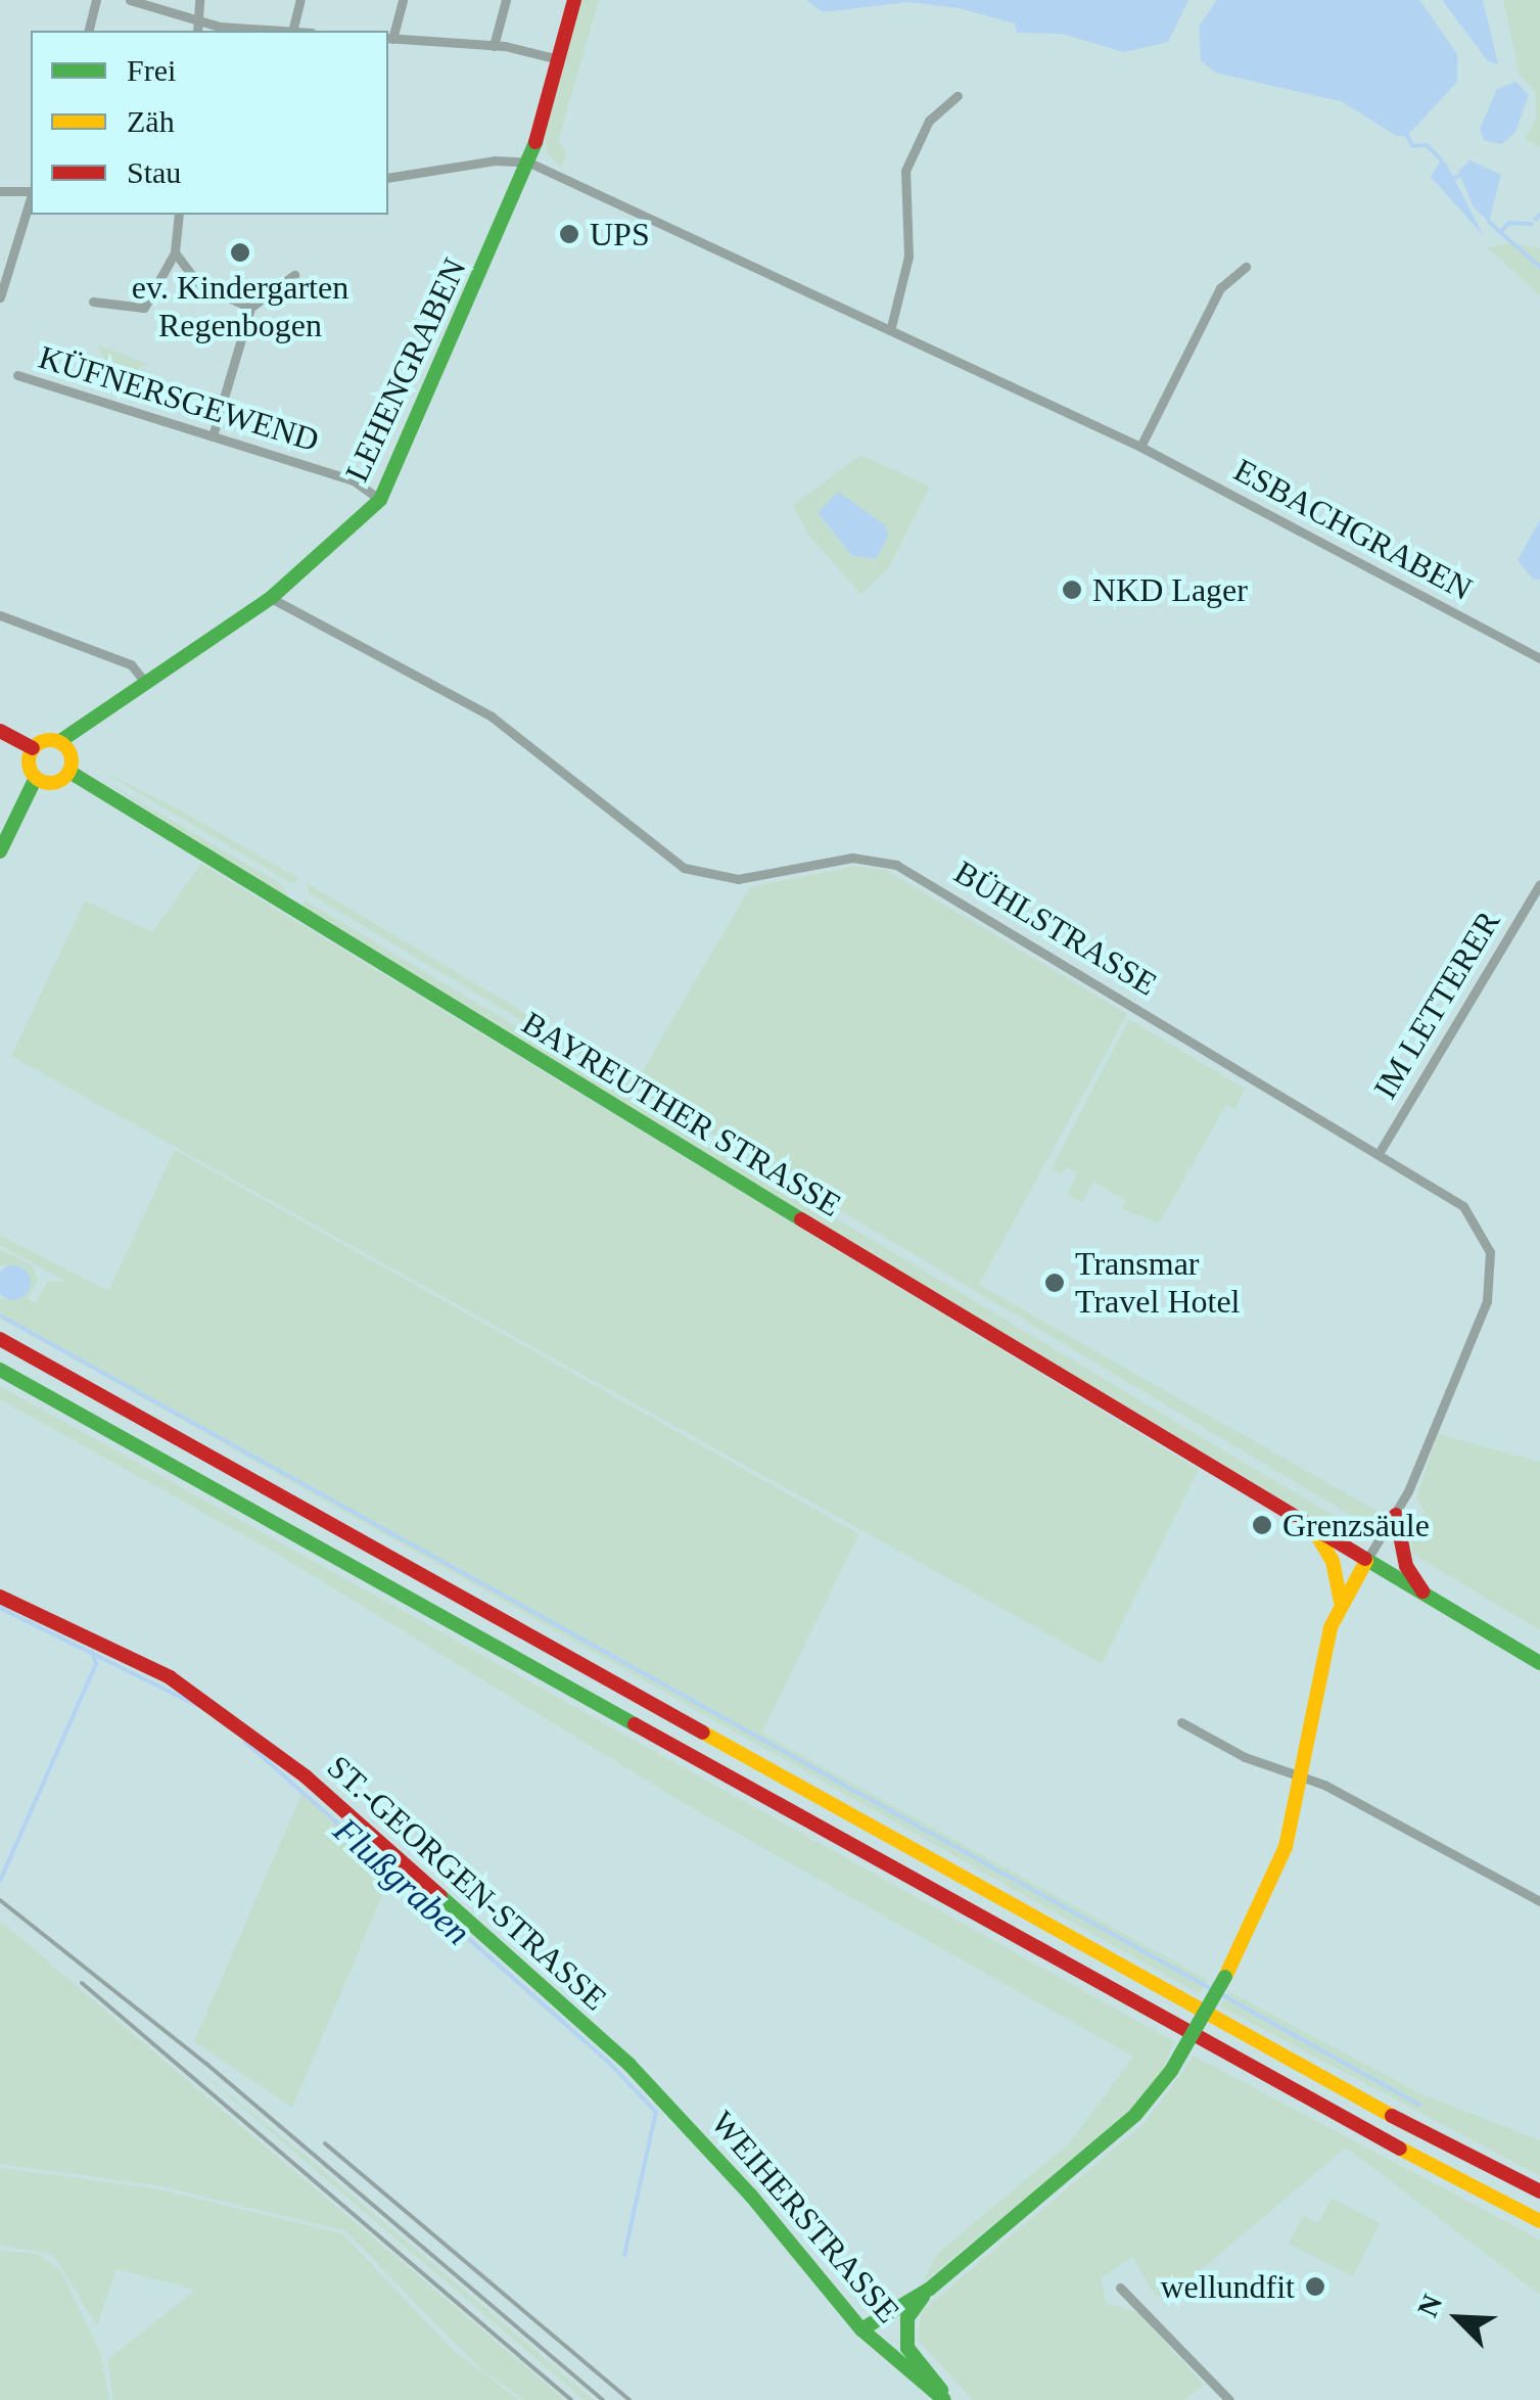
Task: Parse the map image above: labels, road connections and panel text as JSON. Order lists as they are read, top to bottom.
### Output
{
  "streets": {
    "main road": [
      "LEHENGRABEN",
      "BAYREUTHER STRASSE",
      "ST.-GEORGEN-STRASSE",
      "WEIHERSTRASSE"
    ],
    "street": [
      "KÜFNERSGEWEND",
      "ESBACHGRABEN",
      "BÜHLSTRASSE",
      "IM LETTERER"
    ]
  },
  "crossings": [
    ["LEHENGRABEN", "KÜFNERSGEWEND"],
    ["LEHENGRABEN", "ESBACHGRABEN"],
    ["LEHENGRABEN", "BÜHLSTRASSE"],
    ["LEHENGRABEN", "BAYREUTHER STRASSE"],
    ["BÜHLSTRASSE", "IM LETTERER"],
    ["BÜHLSTRASSE", "BAYREUTHER STRASSE"],
    ["ST.-GEORGEN-STRASSE", "WEIHERSTRASSE"]
  ],
  "water": ["Flußgraben"],
  "places": [
    "UPS",
    "ev. Kindergarten Regenbogen",
    "NKD Lager",
    "Transmar Travel Hotel",
    "Grenzsäule",
    "wellundfit"
  ],
  "legend": ["Frei", "Zäh", "Stau"],
  "north": "top left"
}
